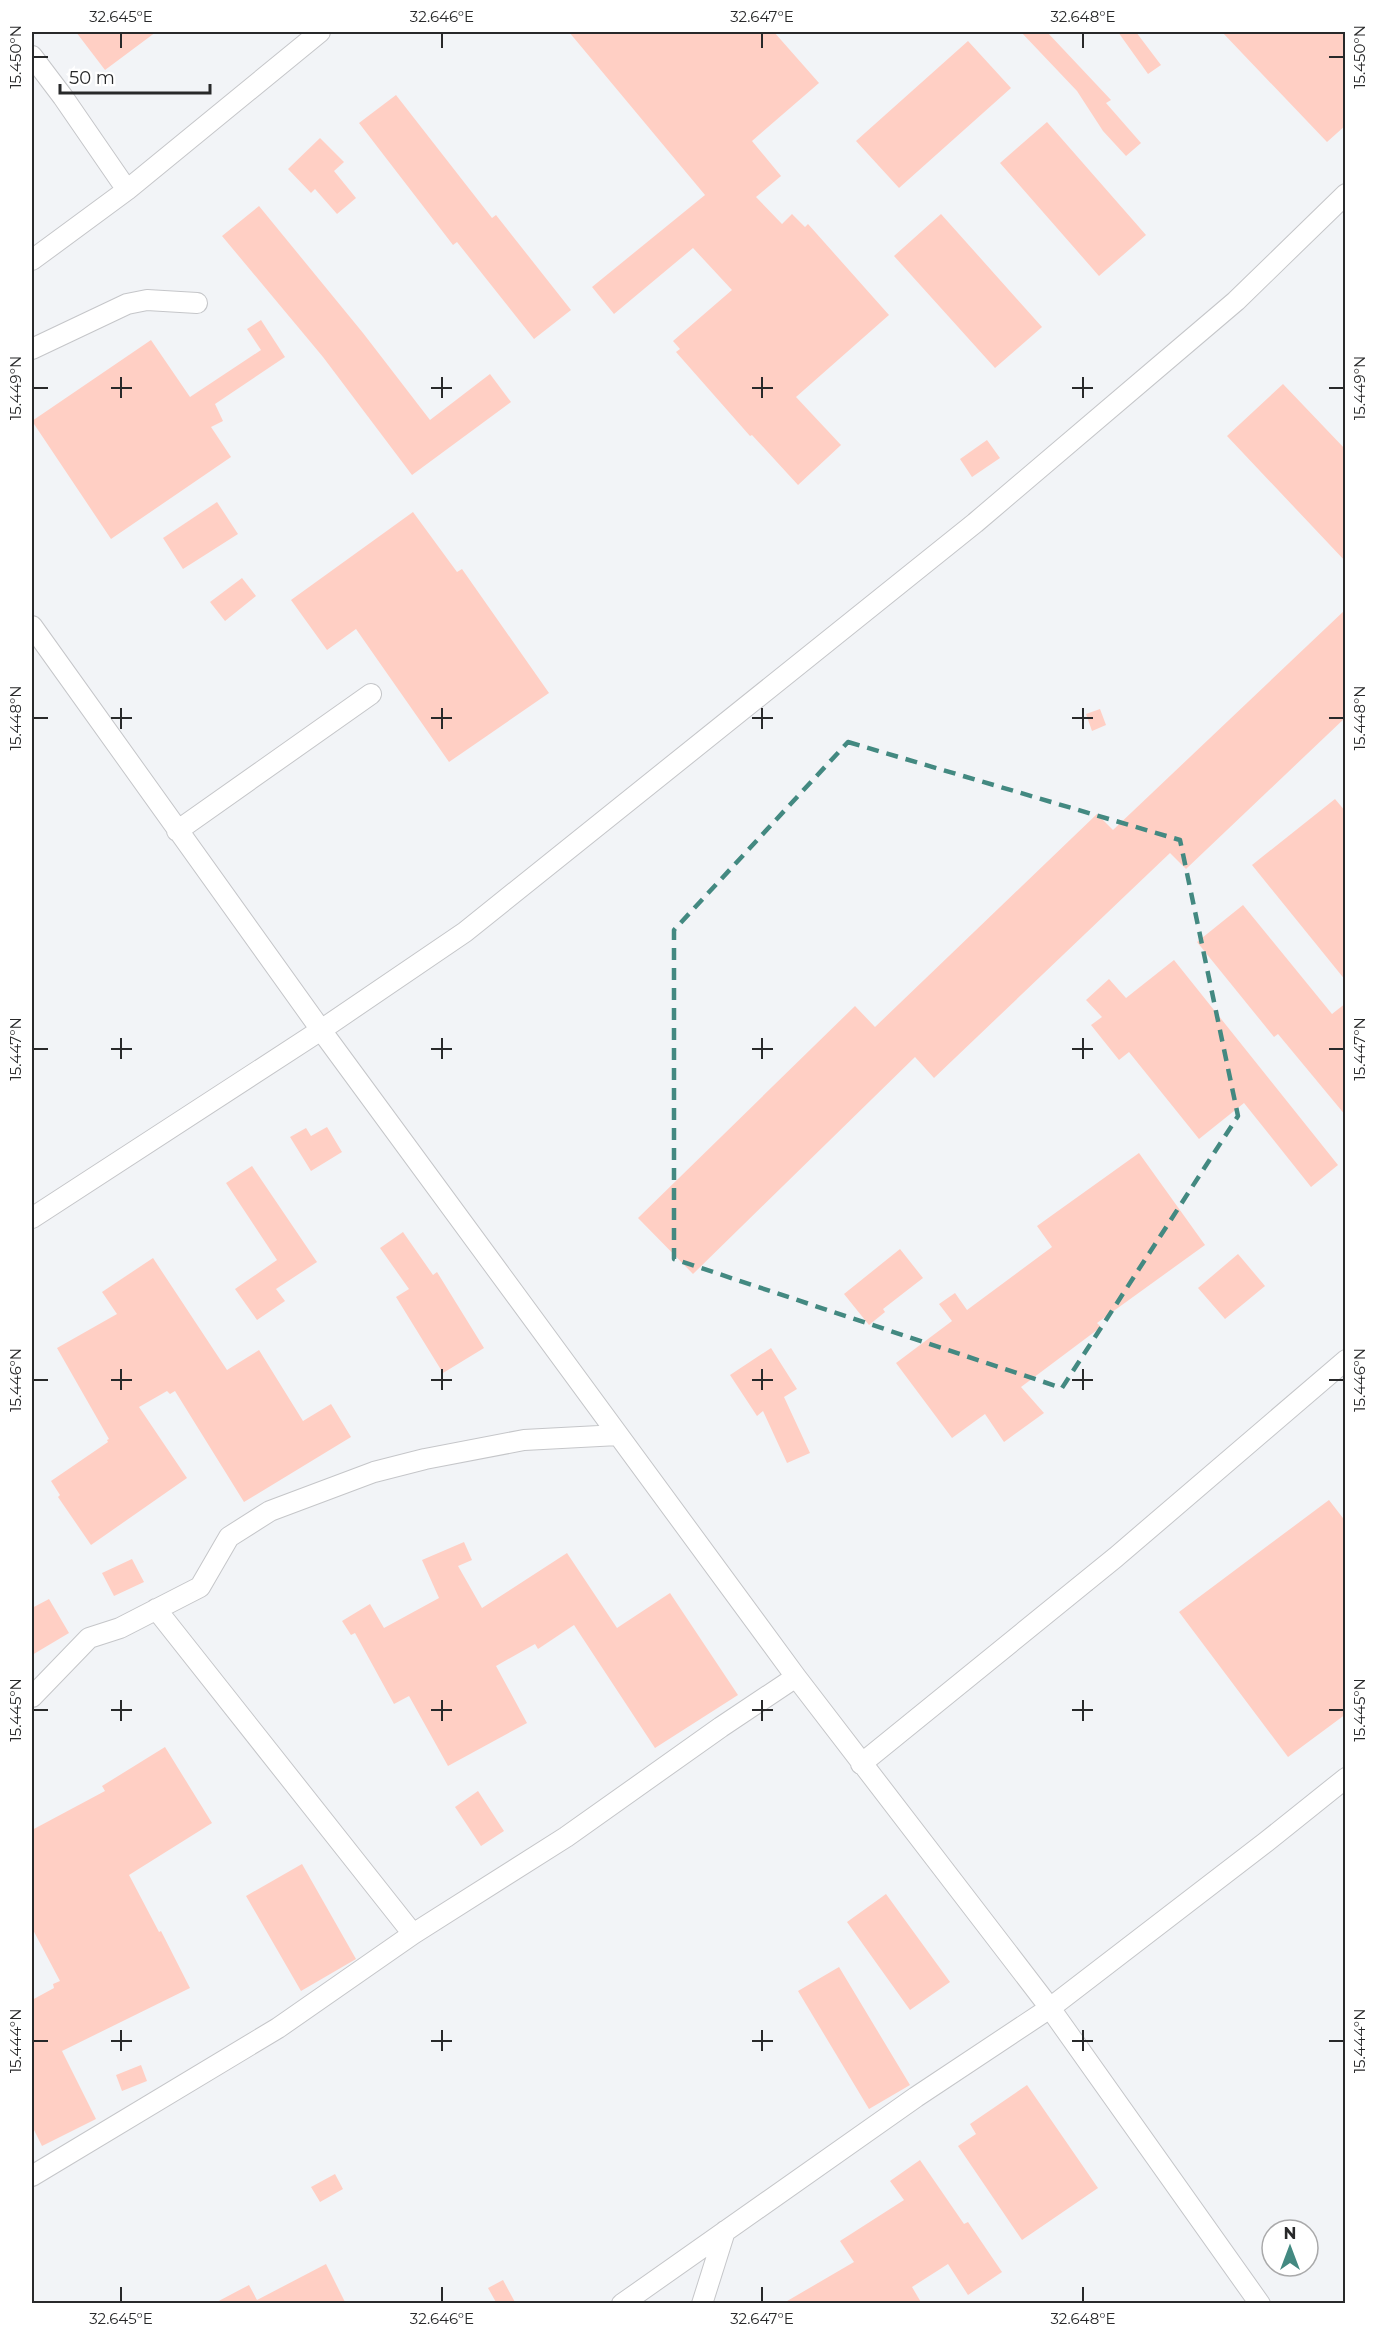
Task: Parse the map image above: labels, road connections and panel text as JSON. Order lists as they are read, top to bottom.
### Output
{
  "scale_bar": "50 m",
  "north": "top",
  "coordinates": [
    "32.645°E",
    "32.646°E",
    "32.647°E",
    "32.648°E",
    "15.450°N",
    "15.449°N",
    "15.448°N",
    "15.447°N",
    "15.446°N",
    "15.445°N",
    "15.444°N"
  ]
}
